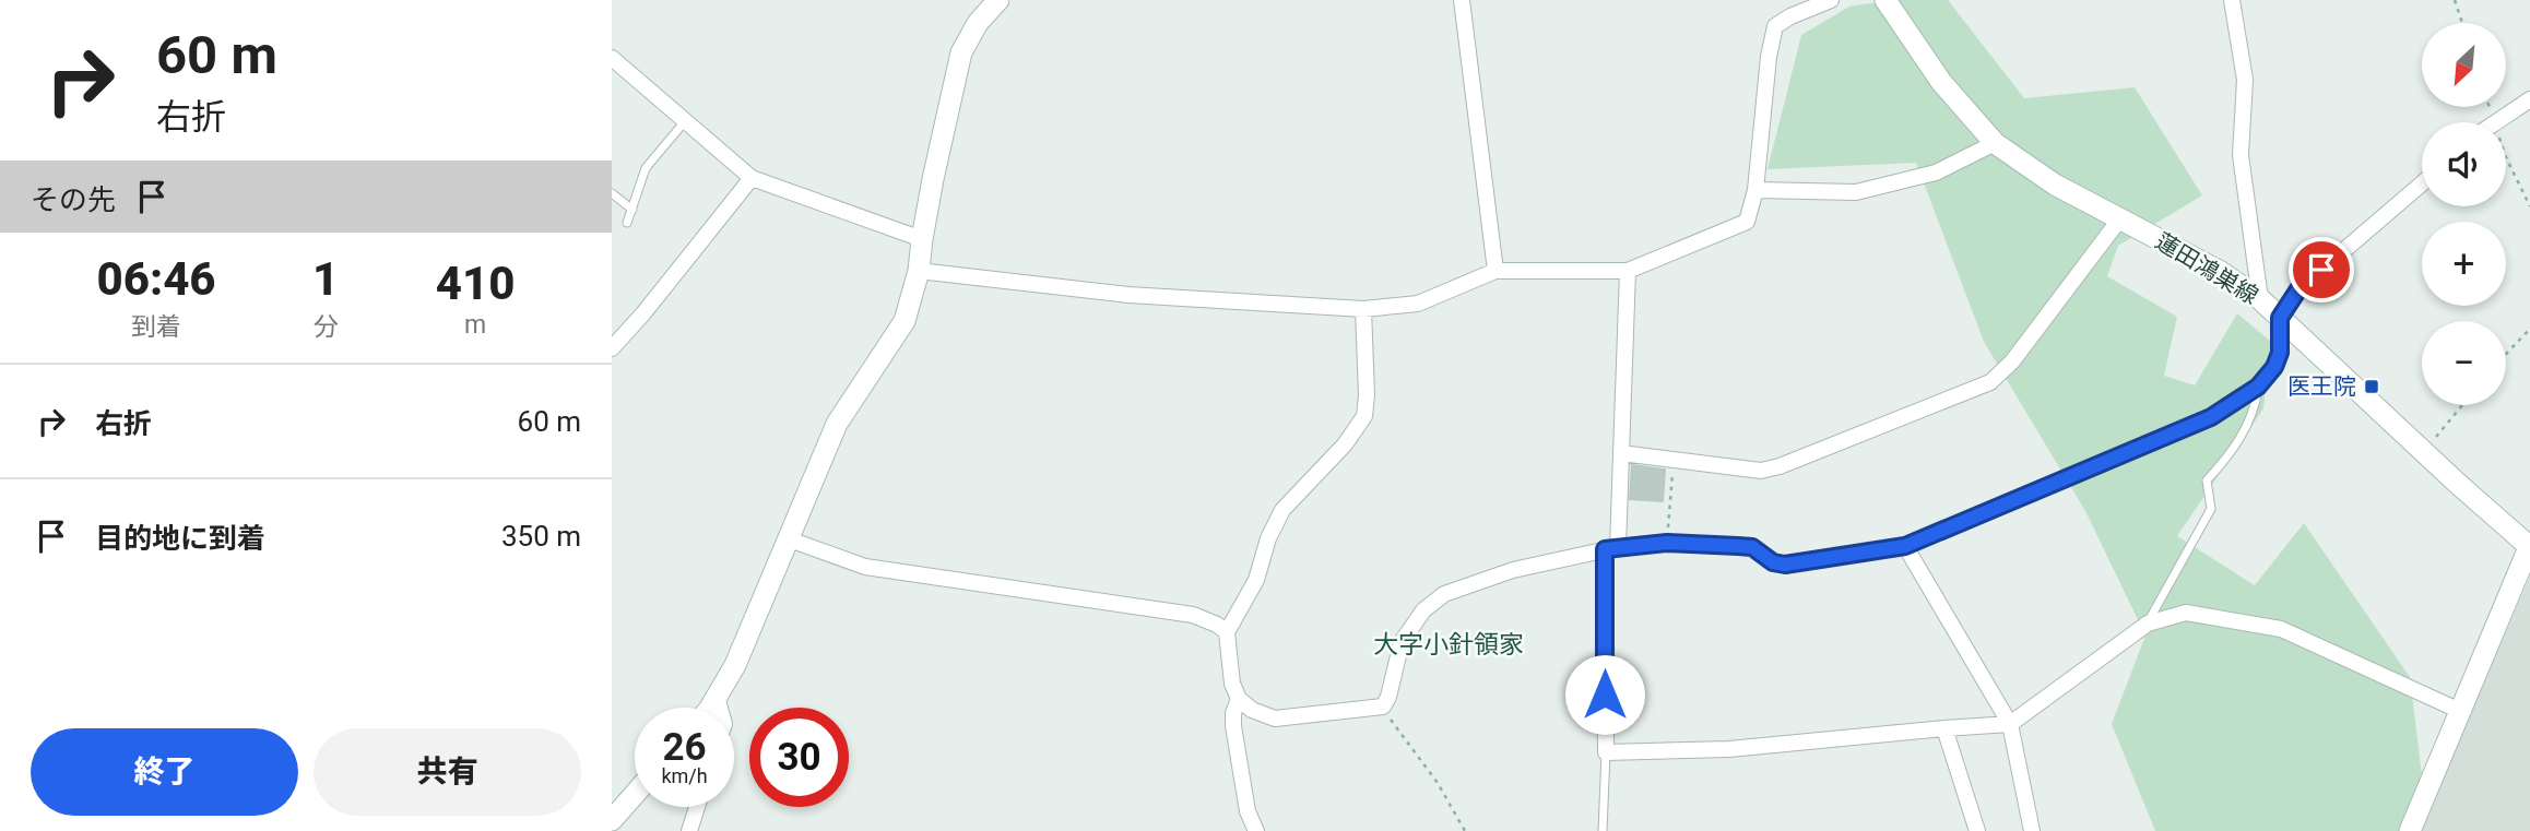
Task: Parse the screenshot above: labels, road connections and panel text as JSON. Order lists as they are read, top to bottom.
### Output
{
  "streets": {
    "street": ["蓮田鴻巣線"]
  },
  "districts": ["大字小針領家"],
  "places": {
    "transit": ["医王院"]
  },
  "north": "bottom left",
  "page": {
    "turn": ["60 m", "右折"],
    "map_buttons": ["+", "−"],
    "then": "その先",
    "eta": [
      "06:46",
      "到着",
      "1",
      "分",
      "410",
      "m"
    ],
    "list": [
      {
        "name": "右折",
        "value": "60 m"
      },
      {
        "name": "目的地に到着",
        "value": "350 m"
      }
    ],
    "speed": "26 km/h",
    "limit": "30",
    "buttons": ["終了", "共有"]
  }
}
